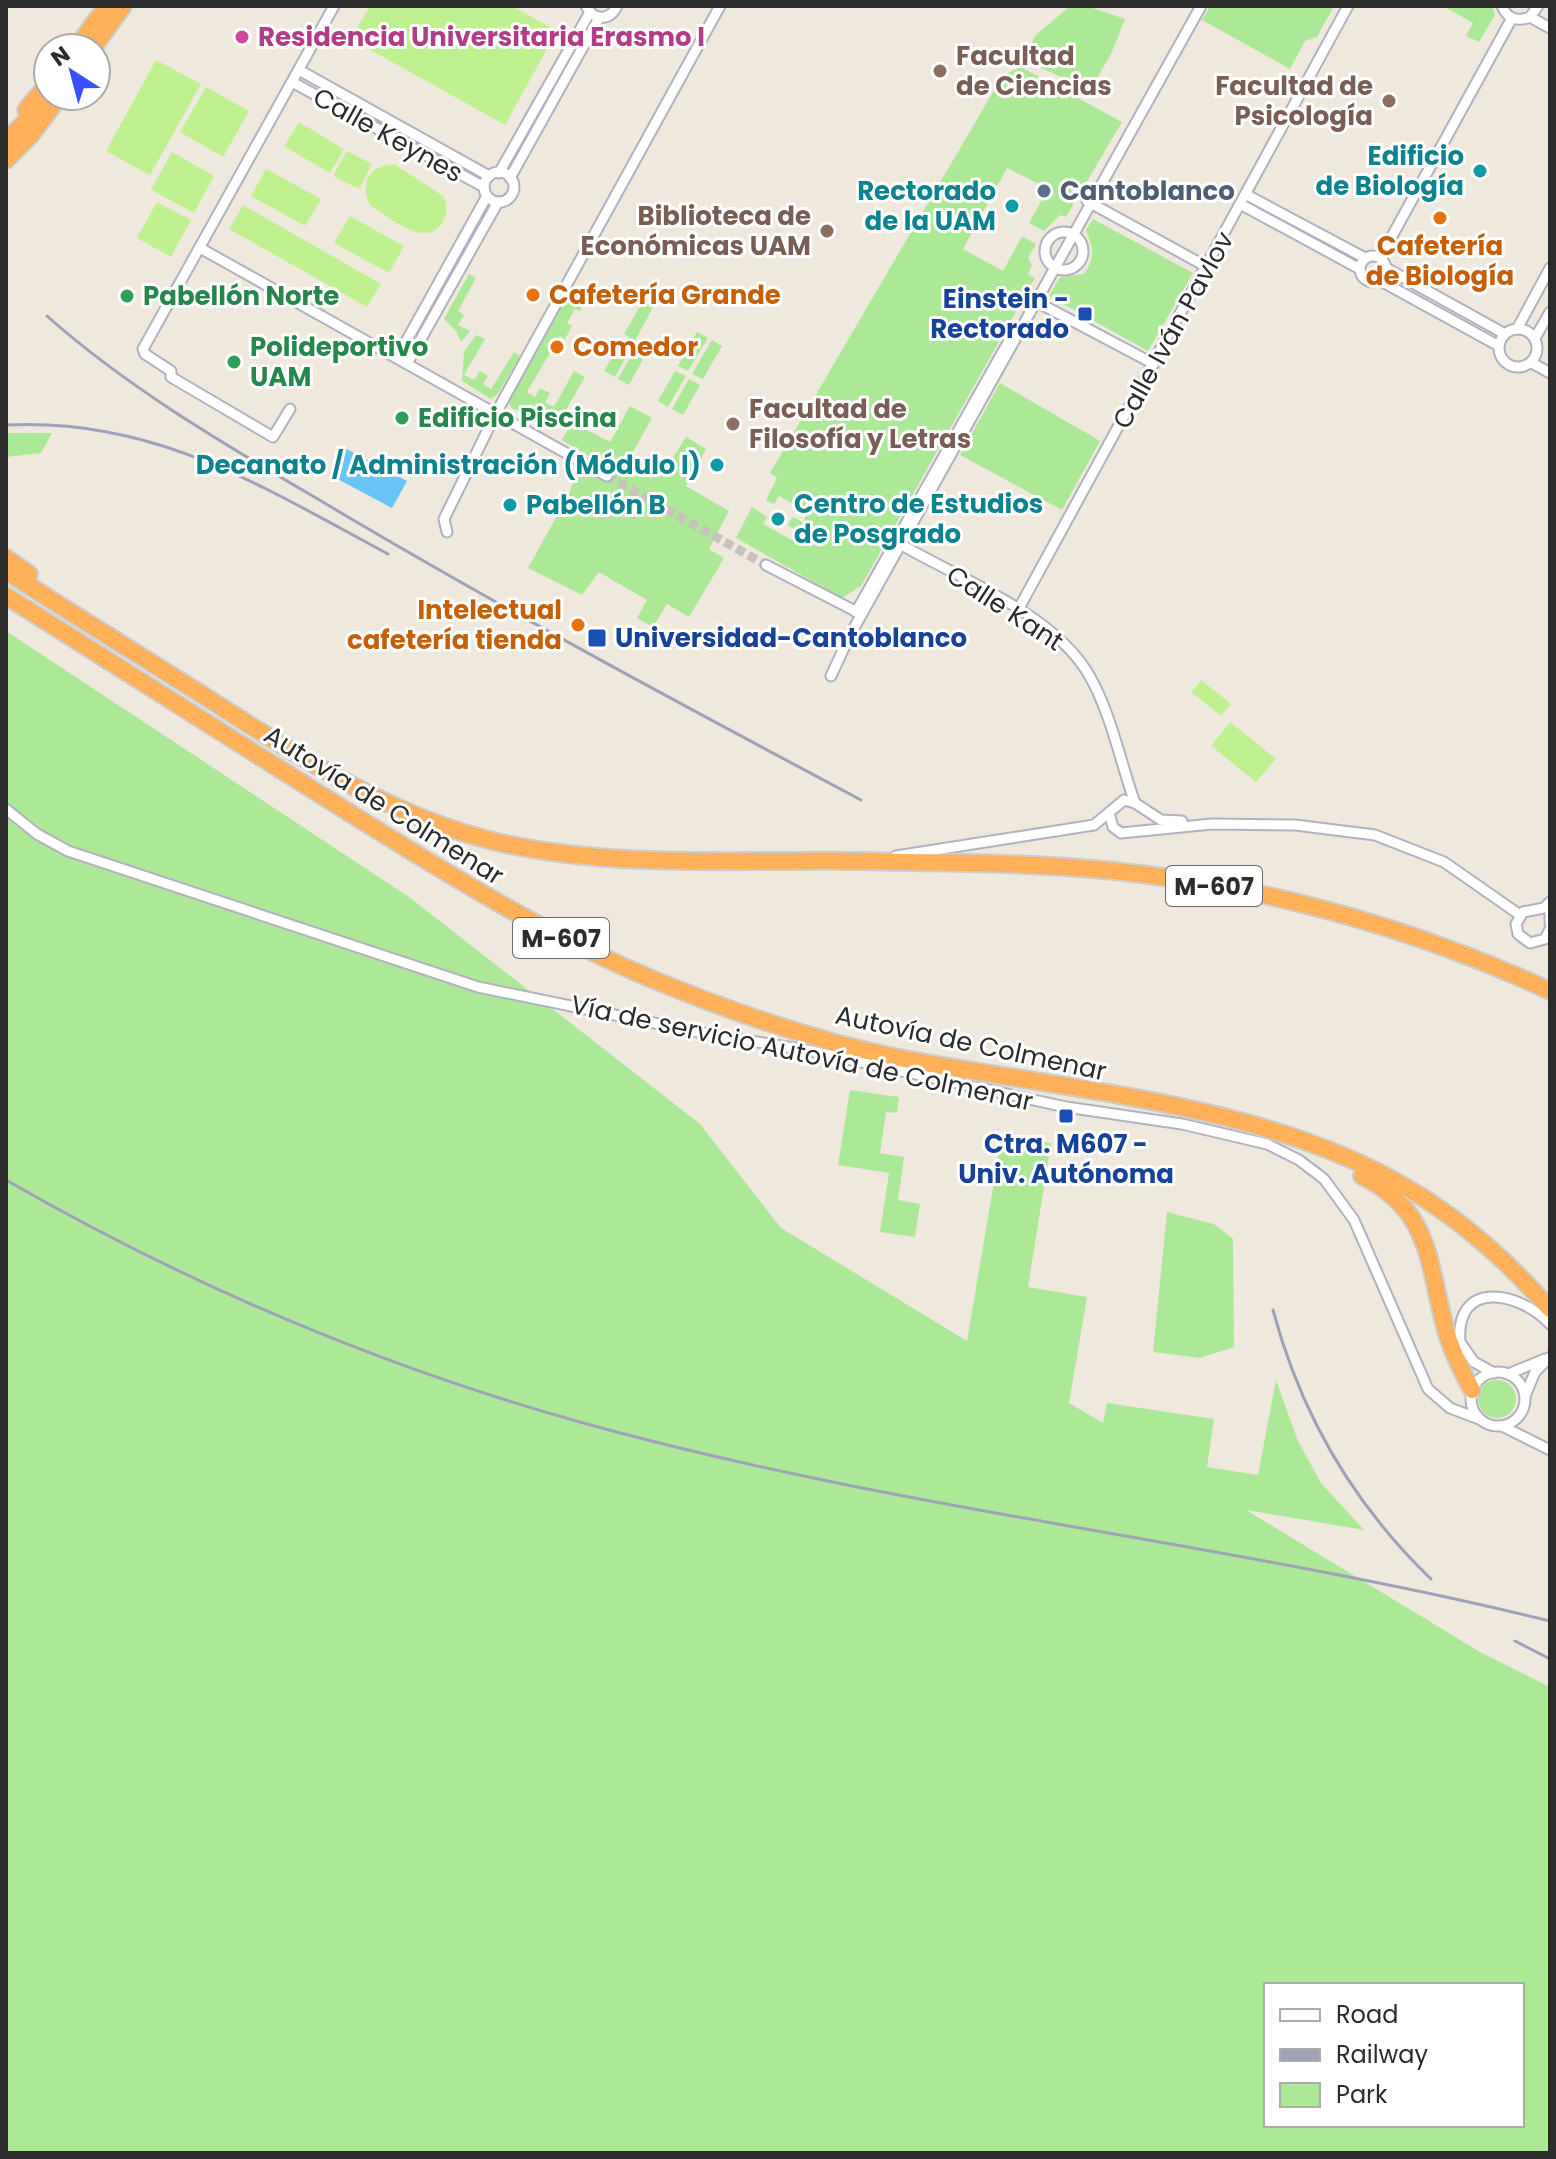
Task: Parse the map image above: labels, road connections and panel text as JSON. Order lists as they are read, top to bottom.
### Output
{
  "streets": {
    "highway": ["Autovía de Colmenar", "M-607"],
    "street": [
      "Calle Keynes",
      "Calle Iván Pavlov",
      "Calle Kant",
      "Vía de servicio Autovía de Colmenar"
    ]
  },
  "crossings": [
    ["Calle Iván Pavlov", "Calle Kant"]
  ],
  "places": {
    "other": [
      "Residencia Universitaria Erasmo I",
      "Facultad de Ciencias",
      "Facultad de Psicología",
      "Edificio de Biología",
      "Cantoblanco",
      "Rectorado de la UAM",
      "Cafetería de Biología",
      "Biblioteca de Económicas UAM",
      "Cafetería Grande",
      "Pabellón Norte",
      "Comedor",
      "Polideportivo UAM",
      "Edificio Piscina",
      "Facultad de Filosofía y Letras",
      "Decanato / Administración (Módulo I)",
      "Pabellón B",
      "Centro de Estudios de Posgrado",
      "Intelectual cafetería tienda"
    ],
    "transit": ["Einstein - Rectorado", "Universidad-Cantoblanco", "Ctra. M607 - Univ. Autónoma"]
  },
  "legend": ["Road", "Railway", "Park"],
  "north": "top left"
}
